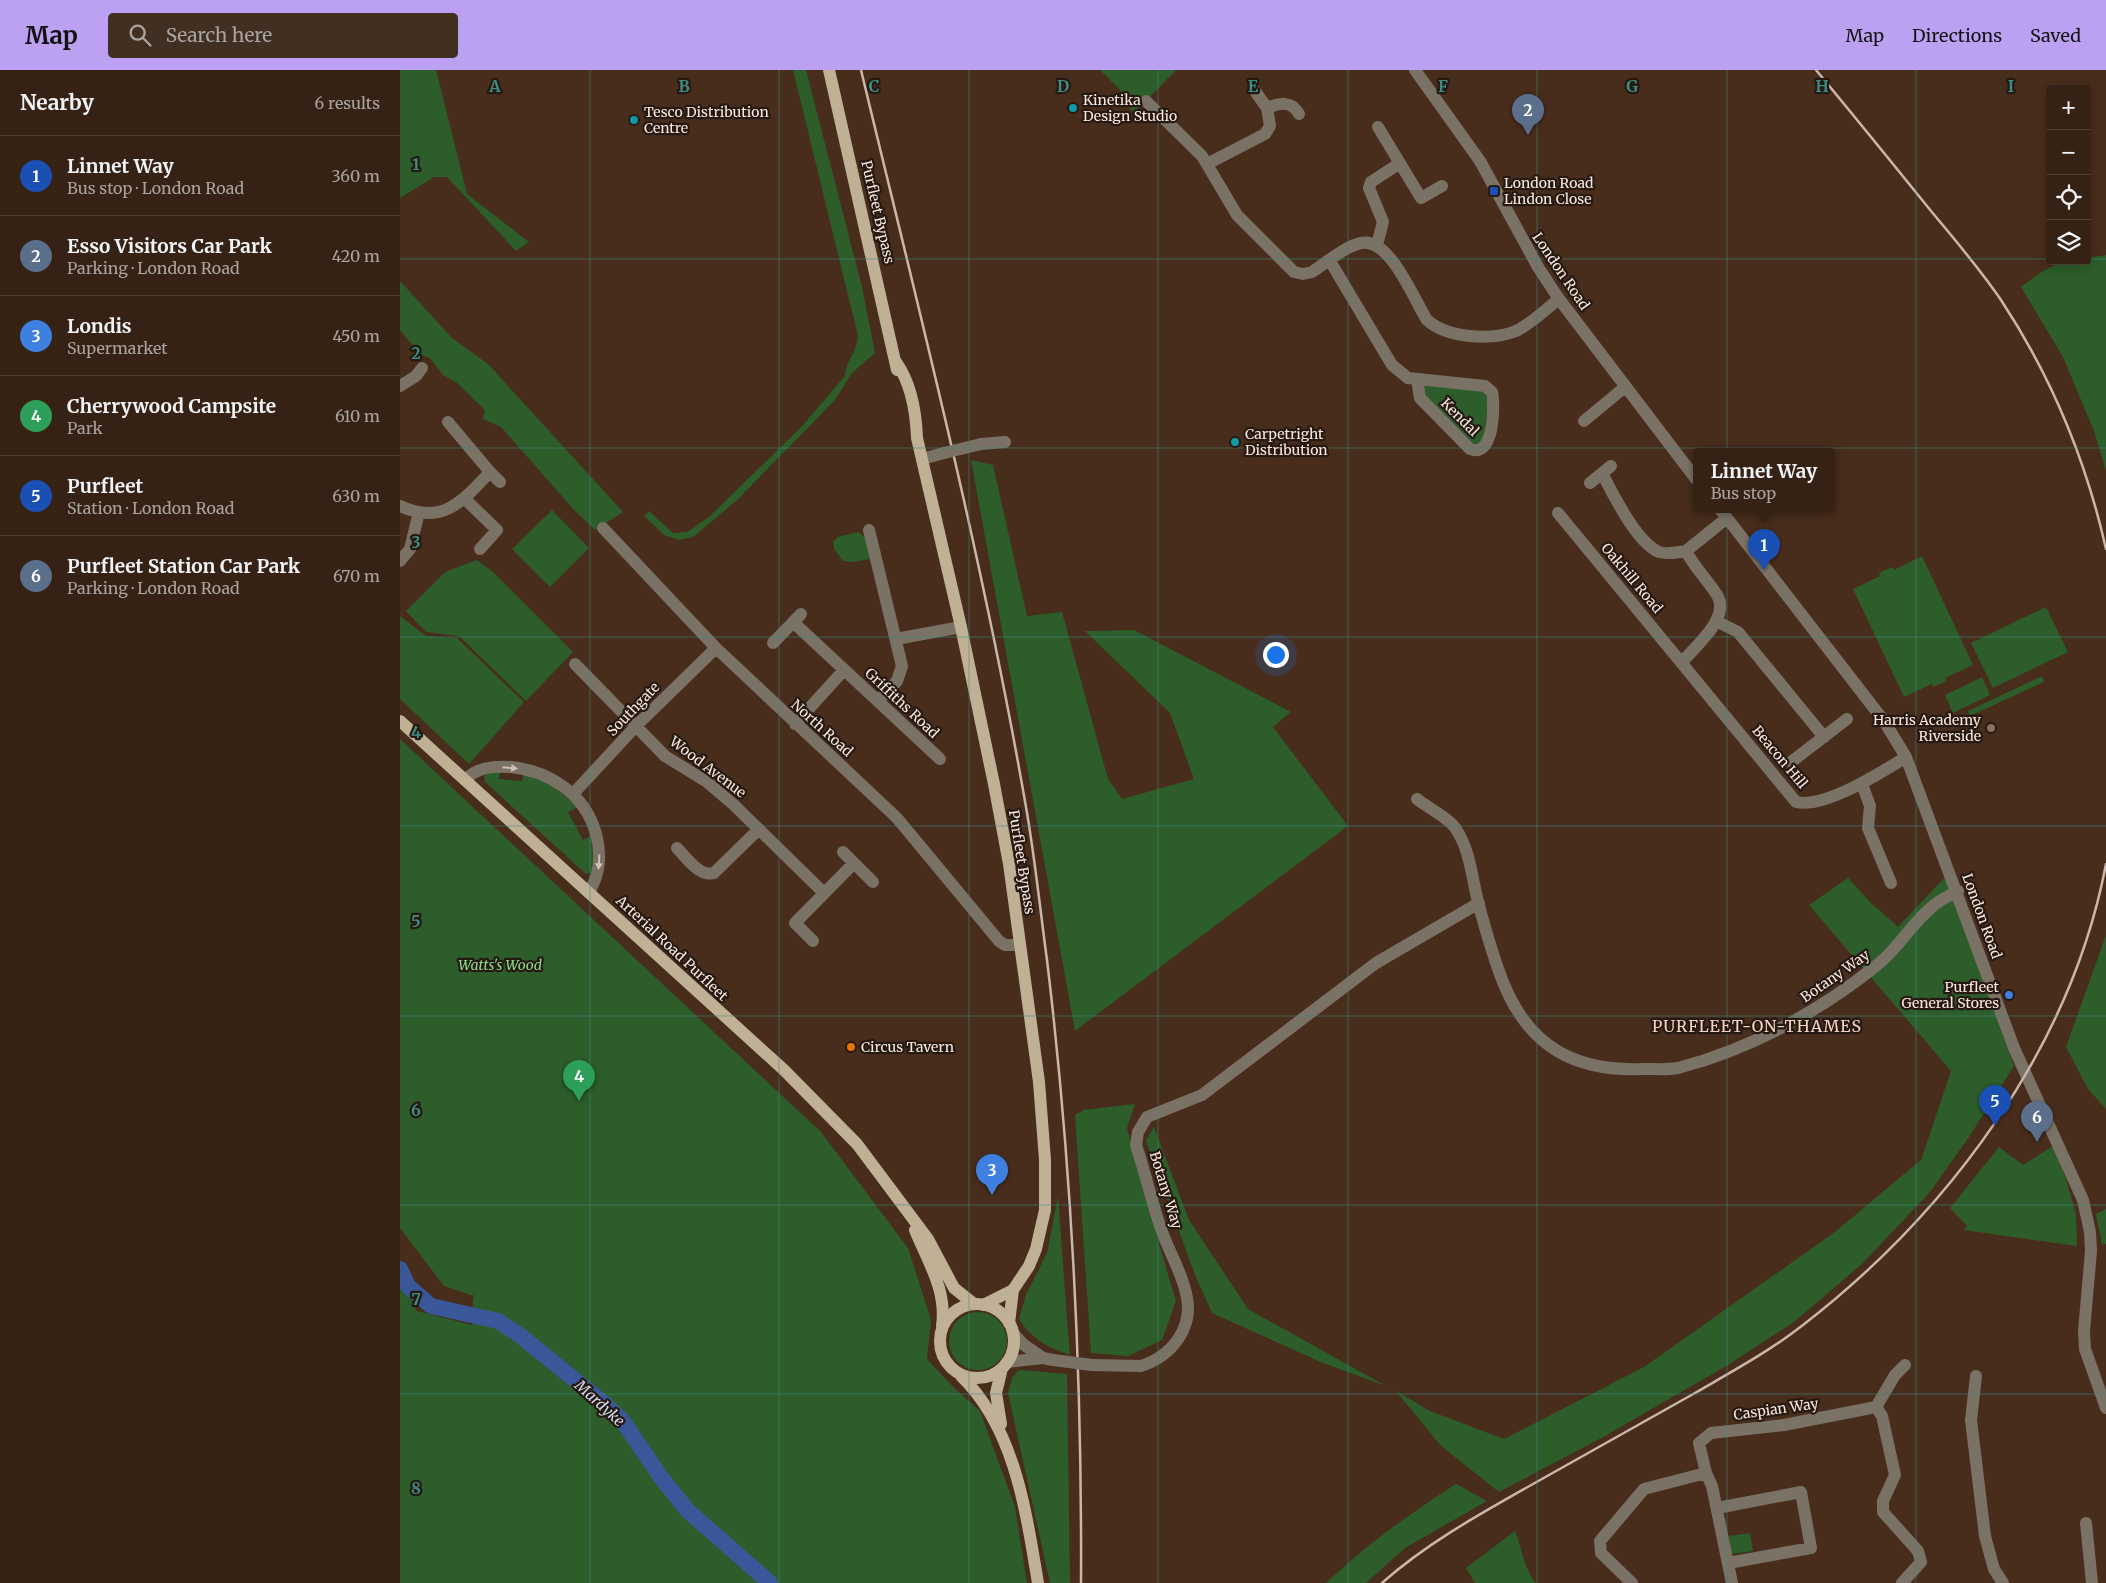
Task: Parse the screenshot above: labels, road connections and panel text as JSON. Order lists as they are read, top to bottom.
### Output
{
  "streets": {
    "main road": ["Purfleet Bypass", "Arterial Road Purfleet"],
    "street": [
      "London Road",
      "Kendal",
      "Oakhill Road",
      "Griffiths Road",
      "Southgate",
      "North Road",
      "Beacon Hill",
      "Wood Avenue",
      "Botany Way",
      "Caspian Way"
    ]
  },
  "crossings": [
    ["Purfleet Bypass", "North Road"],
    ["Purfleet Bypass", "Arterial Road Purfleet"],
    ["Purfleet Bypass", "Botany Way"],
    ["London Road", "Beacon Hill"],
    ["London Road", "Botany Way"],
    ["Oakhill Road", "Beacon Hill"],
    ["Griffiths Road", "North Road"],
    ["Southgate", "North Road"],
    ["Southgate", "Wood Avenue"],
    ["Arterial Road Purfleet", "Botany Way"]
  ],
  "districts": ["PURFLEET-ON-THAMES"],
  "water": ["Mardyke"],
  "parks": ["Watts's Wood"],
  "places": {
    "other": [
      "Kinetika Design Studio",
      "Tesco Distribution Centre",
      "Carpetright Distribution",
      "Harris Academy Riverside",
      "Purfleet General Stores",
      "Circus Tavern"
    ],
    "transit": ["London Road Lindon Close"]
  },
  "page": {
    "header": "Map",
    "search": "Search here",
    "nav": ["Map", "Directions", "Saved"],
    "heading": ["Nearby", "6 results"],
    "map_buttons": ["+", "−"],
    "pins": [
      "2",
      "1",
      "4",
      "5",
      "6",
      "3"
    ],
    "list": [
      {
        "mark": "1",
        "name": "Linnet Way",
        "note": "Bus stop · London Road",
        "value": "360 m"
      },
      {
        "mark": "2",
        "name": "Esso Visitors Car Park",
        "note": "Parking · London Road",
        "value": "420 m"
      },
      {
        "mark": "3",
        "name": "Londis",
        "note": "Supermarket",
        "value": "450 m"
      },
      {
        "mark": "4",
        "name": "Cherrywood Campsite",
        "note": "Park",
        "value": "610 m"
      },
      {
        "mark": "5",
        "name": "Purfleet",
        "note": "Station · London Road",
        "value": "630 m"
      },
      {
        "mark": "6",
        "name": "Purfleet Station Car Park",
        "note": "Parking · London Road",
        "value": "670 m"
      }
    ],
    "popup": ["Linnet Way", "Bus stop"]
  },
  "grid": {
    "columns": [
      "A",
      "B",
      "C",
      "D",
      "E",
      "F",
      "G",
      "H",
      "I"
    ],
    "rows": [
      "1",
      "2",
      "3",
      "4",
      "5",
      "6",
      "7",
      "8"
    ]
  }
}
